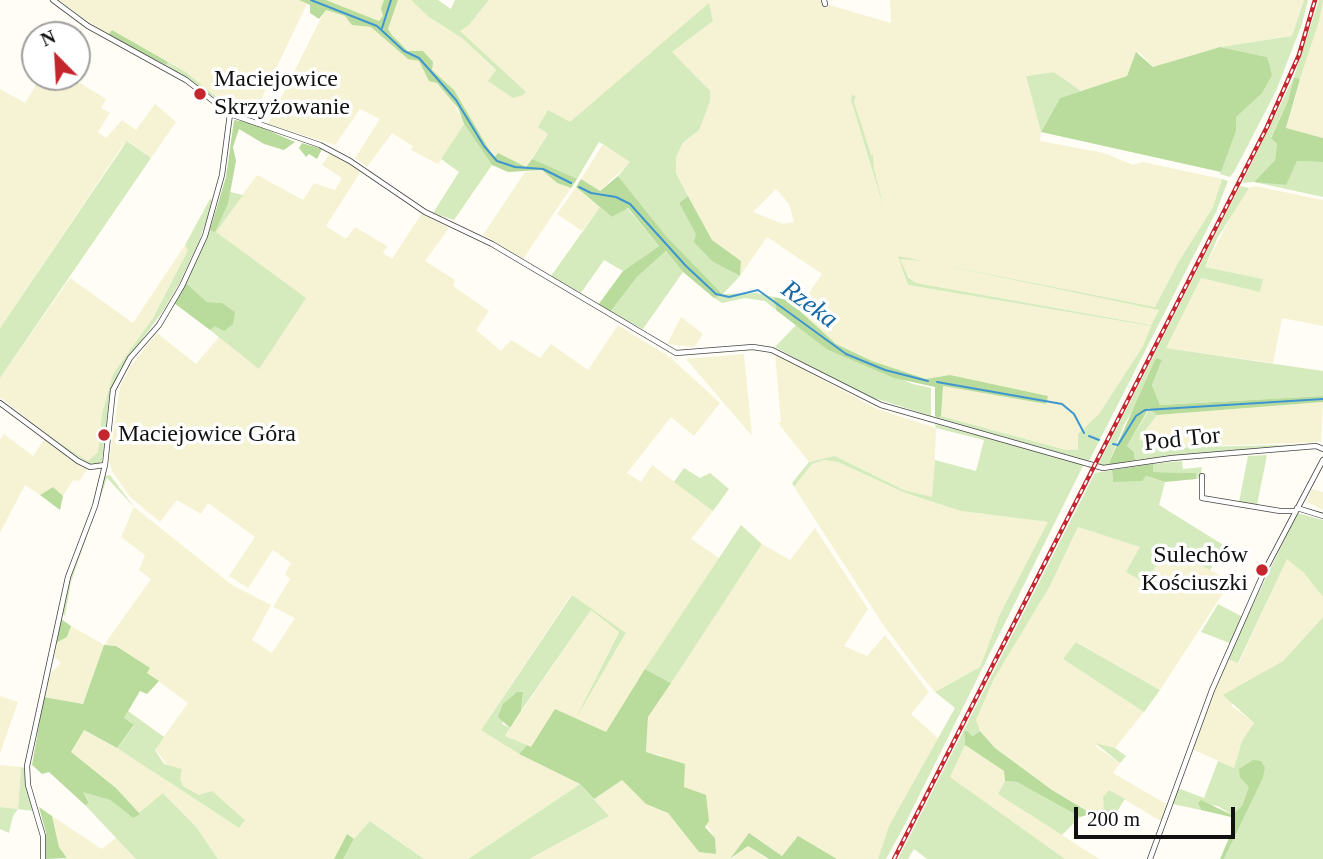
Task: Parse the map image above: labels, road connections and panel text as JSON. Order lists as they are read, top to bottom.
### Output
{
  "streets": {
    "street": ["Pod Tor"]
  },
  "water": ["Rzeka"],
  "places": ["Maciejowice Skrzyżowanie", "Maciejowice Góra", "Sulechów Kościuszki"],
  "scale_bar": "200 m",
  "north": "top left"
}
